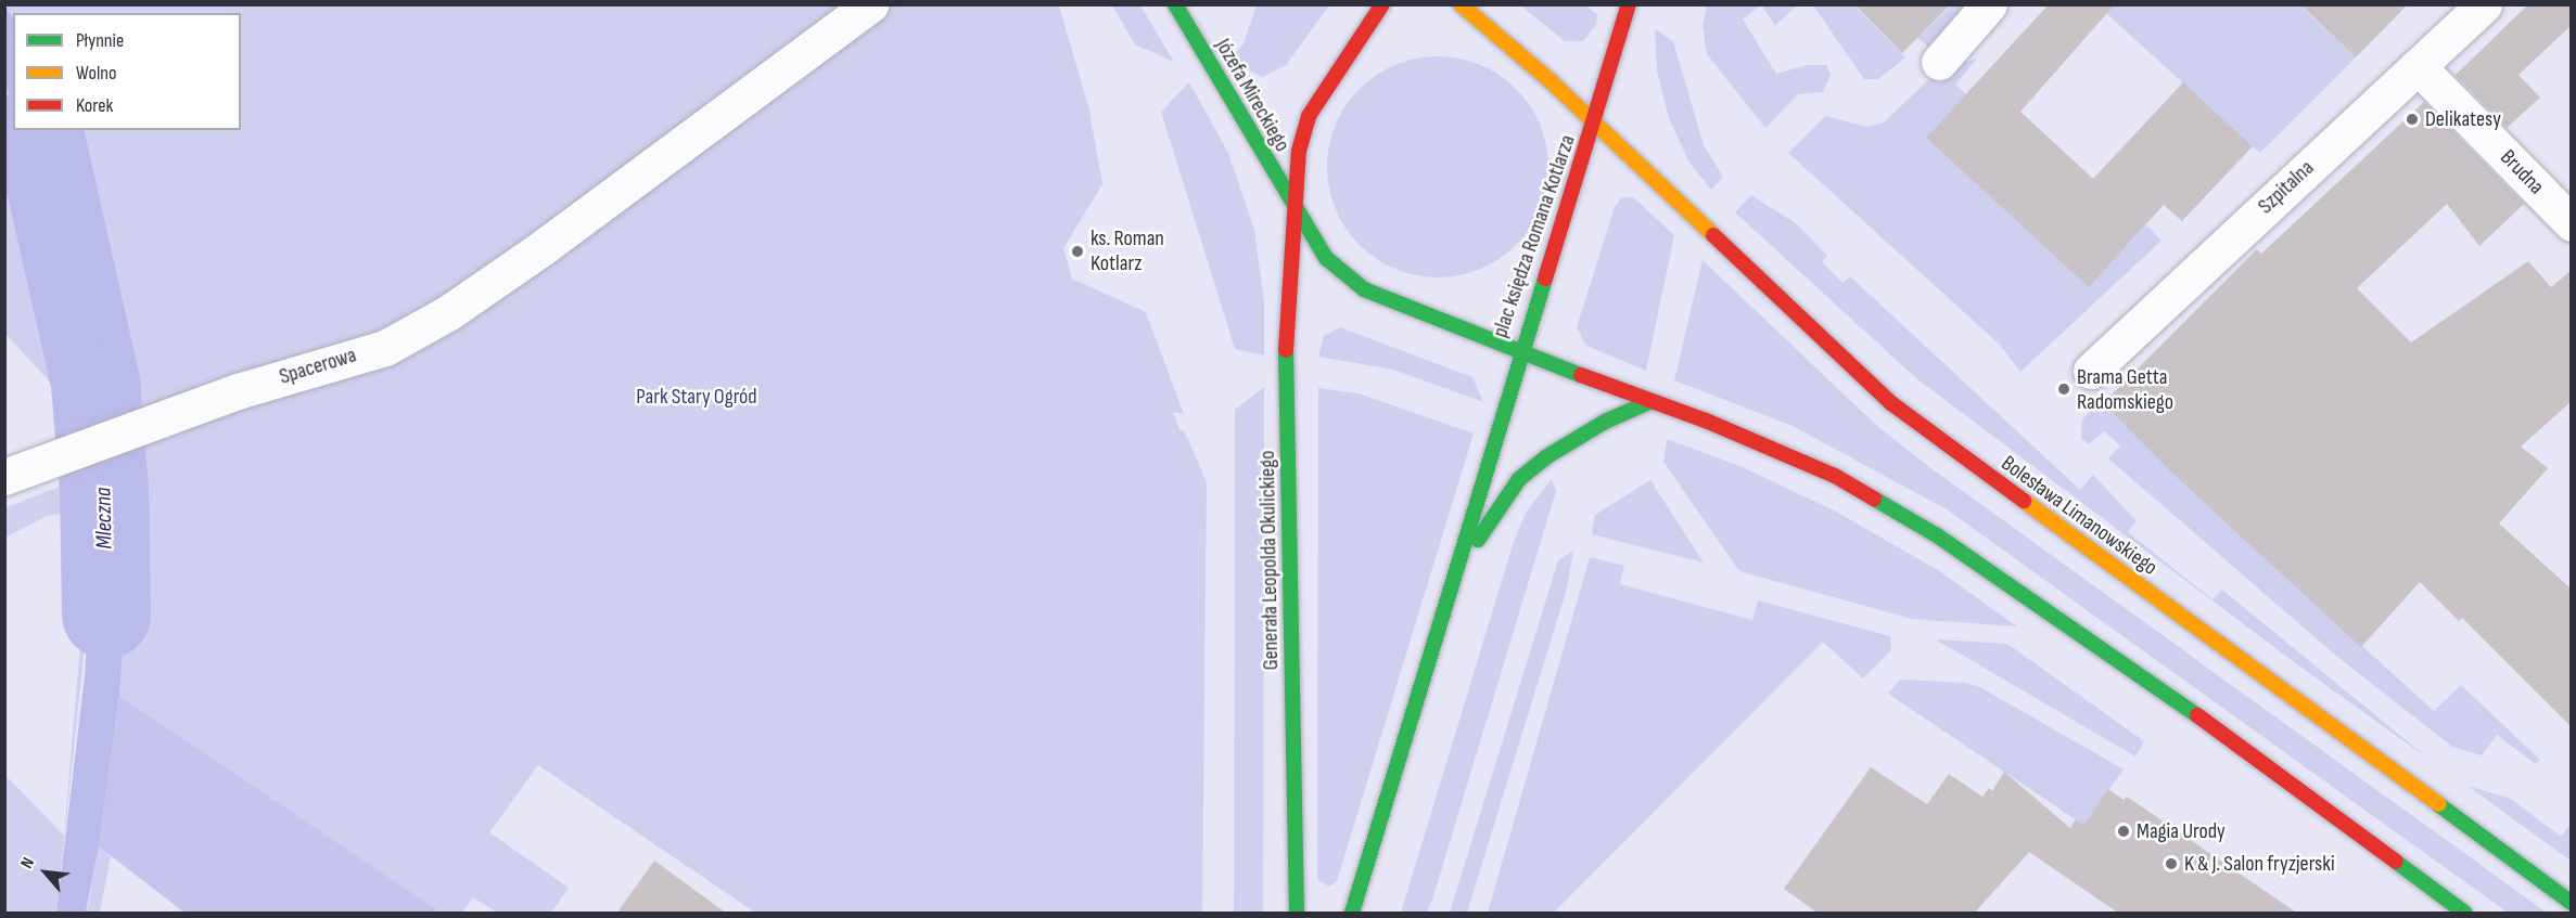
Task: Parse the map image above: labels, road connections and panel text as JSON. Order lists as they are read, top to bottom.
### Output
{
  "streets": {
    "main road": [
      "Józefa Mireckiego",
      "plac księdza Romana Kotlarza",
      "Bolesława Limanowskiego",
      "Generała Leopolda Okulickiego"
    ],
    "street": ["Brudna", "Szpitalna", "Spacerowa"]
  },
  "crossings": [
    ["Józefa Mireckiego", "plac księdza Romana Kotlarza"],
    ["Józefa Mireckiego", "Generała Leopolda Okulickiego"],
    ["Brudna", "Szpitalna"],
    ["plac księdza Romana Kotlarza", "Bolesława Limanowskiego"],
    ["plac księdza Romana Kotlarza", "Generała Leopolda Okulickiego"]
  ],
  "water": ["Mleczna"],
  "parks": ["Park Stary Ogród"],
  "places": [
    "Delikatesy",
    "ks. Roman Kotlarz",
    "Brama Getta Radomskiego",
    "Magia Urody",
    "K & J. Salon fryzjerski"
  ],
  "legend": ["Płynnie", "Wolno", "Korek"],
  "north": "top left"
}
